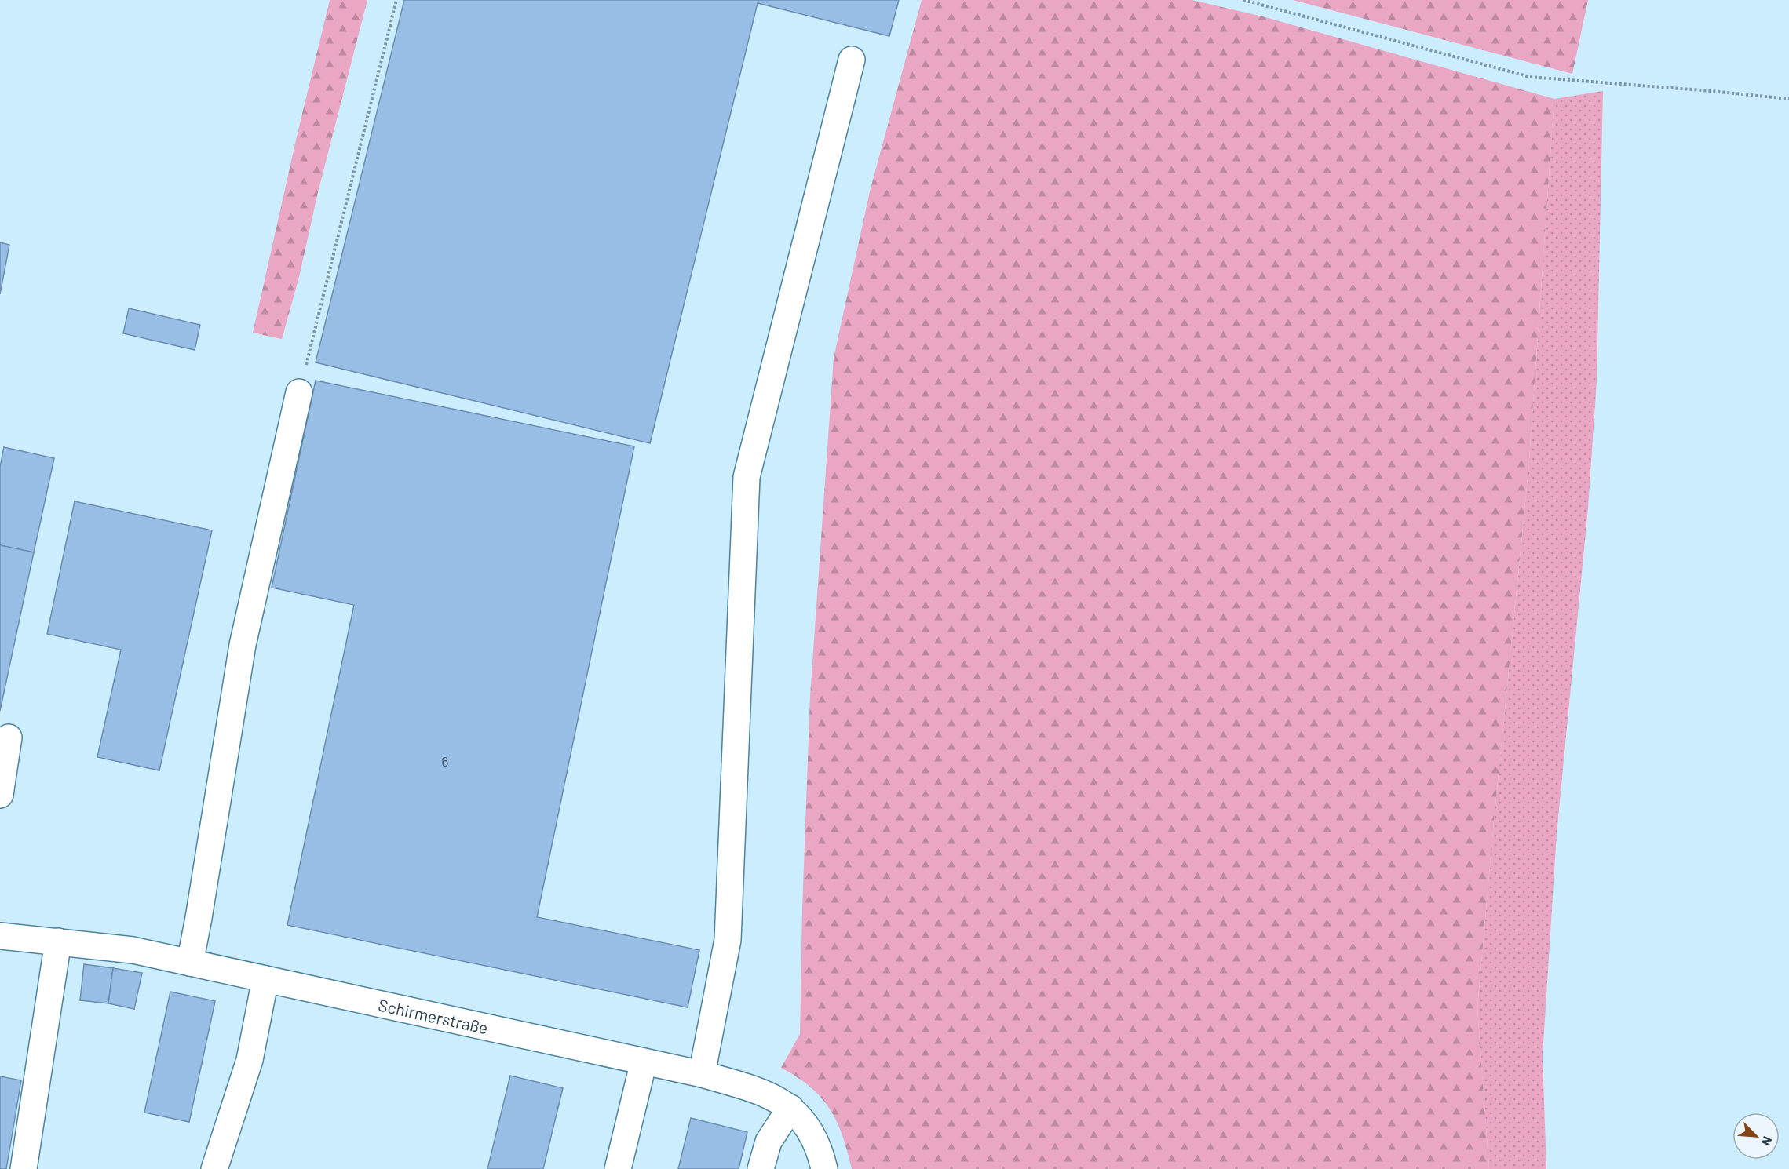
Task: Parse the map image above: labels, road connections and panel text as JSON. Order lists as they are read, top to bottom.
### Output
{
  "streets": {
    "street": ["Schirmerstraße"]
  },
  "house_numbers": ["6"],
  "north": "bottom right"
}
